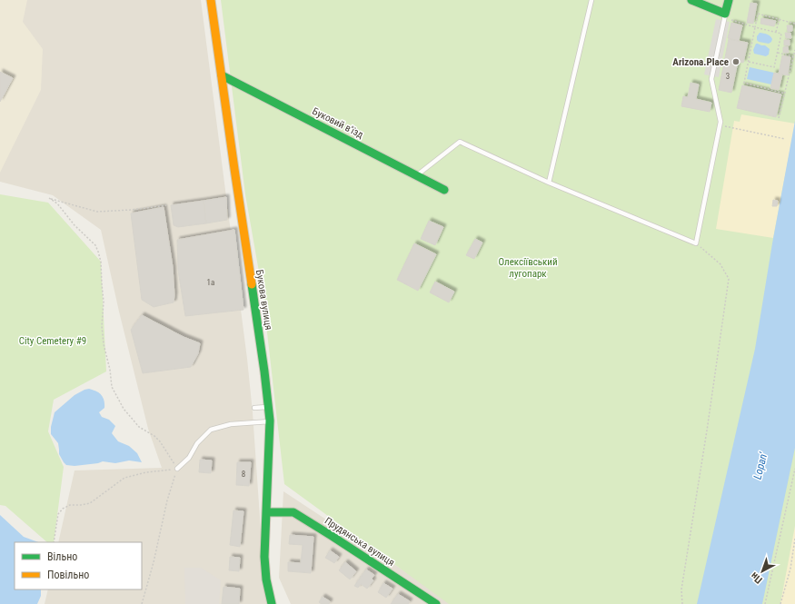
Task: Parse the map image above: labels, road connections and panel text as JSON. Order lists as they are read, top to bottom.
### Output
{
  "streets": {
    "street": ["Буковий в'їзд", "Букова вулиця", "Прудянська вулиця"]
  },
  "crossings": [
    ["Буковий в'їзд", "Букова вулиця"],
    ["Букова вулиця", "Прудянська вулиця"]
  ],
  "water": ["Lopan'"],
  "parks": ["Олексіївський лугопарк", "City Cemetery #9"],
  "places": ["Arizona.Place"],
  "house_numbers": ["3", "1а", "8"],
  "legend": ["Вільно", "Повільно"],
  "north": "bottom left"
}
